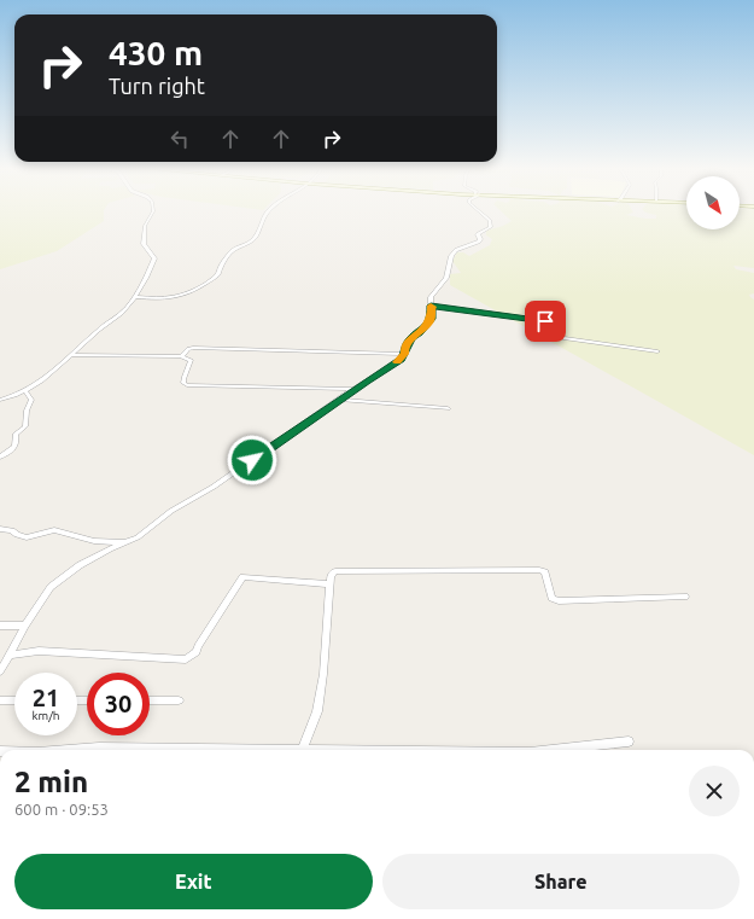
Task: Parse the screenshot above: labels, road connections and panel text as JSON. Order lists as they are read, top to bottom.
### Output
{
  "north": "bottom right",
  "page": {
    "turn": ["430 m", "Turn right"],
    "speed": "21 km/h",
    "limit": "30",
    "heading": ["2 min", "600 m · 09:53"],
    "buttons": ["Exit", "Share"]
  }
}
